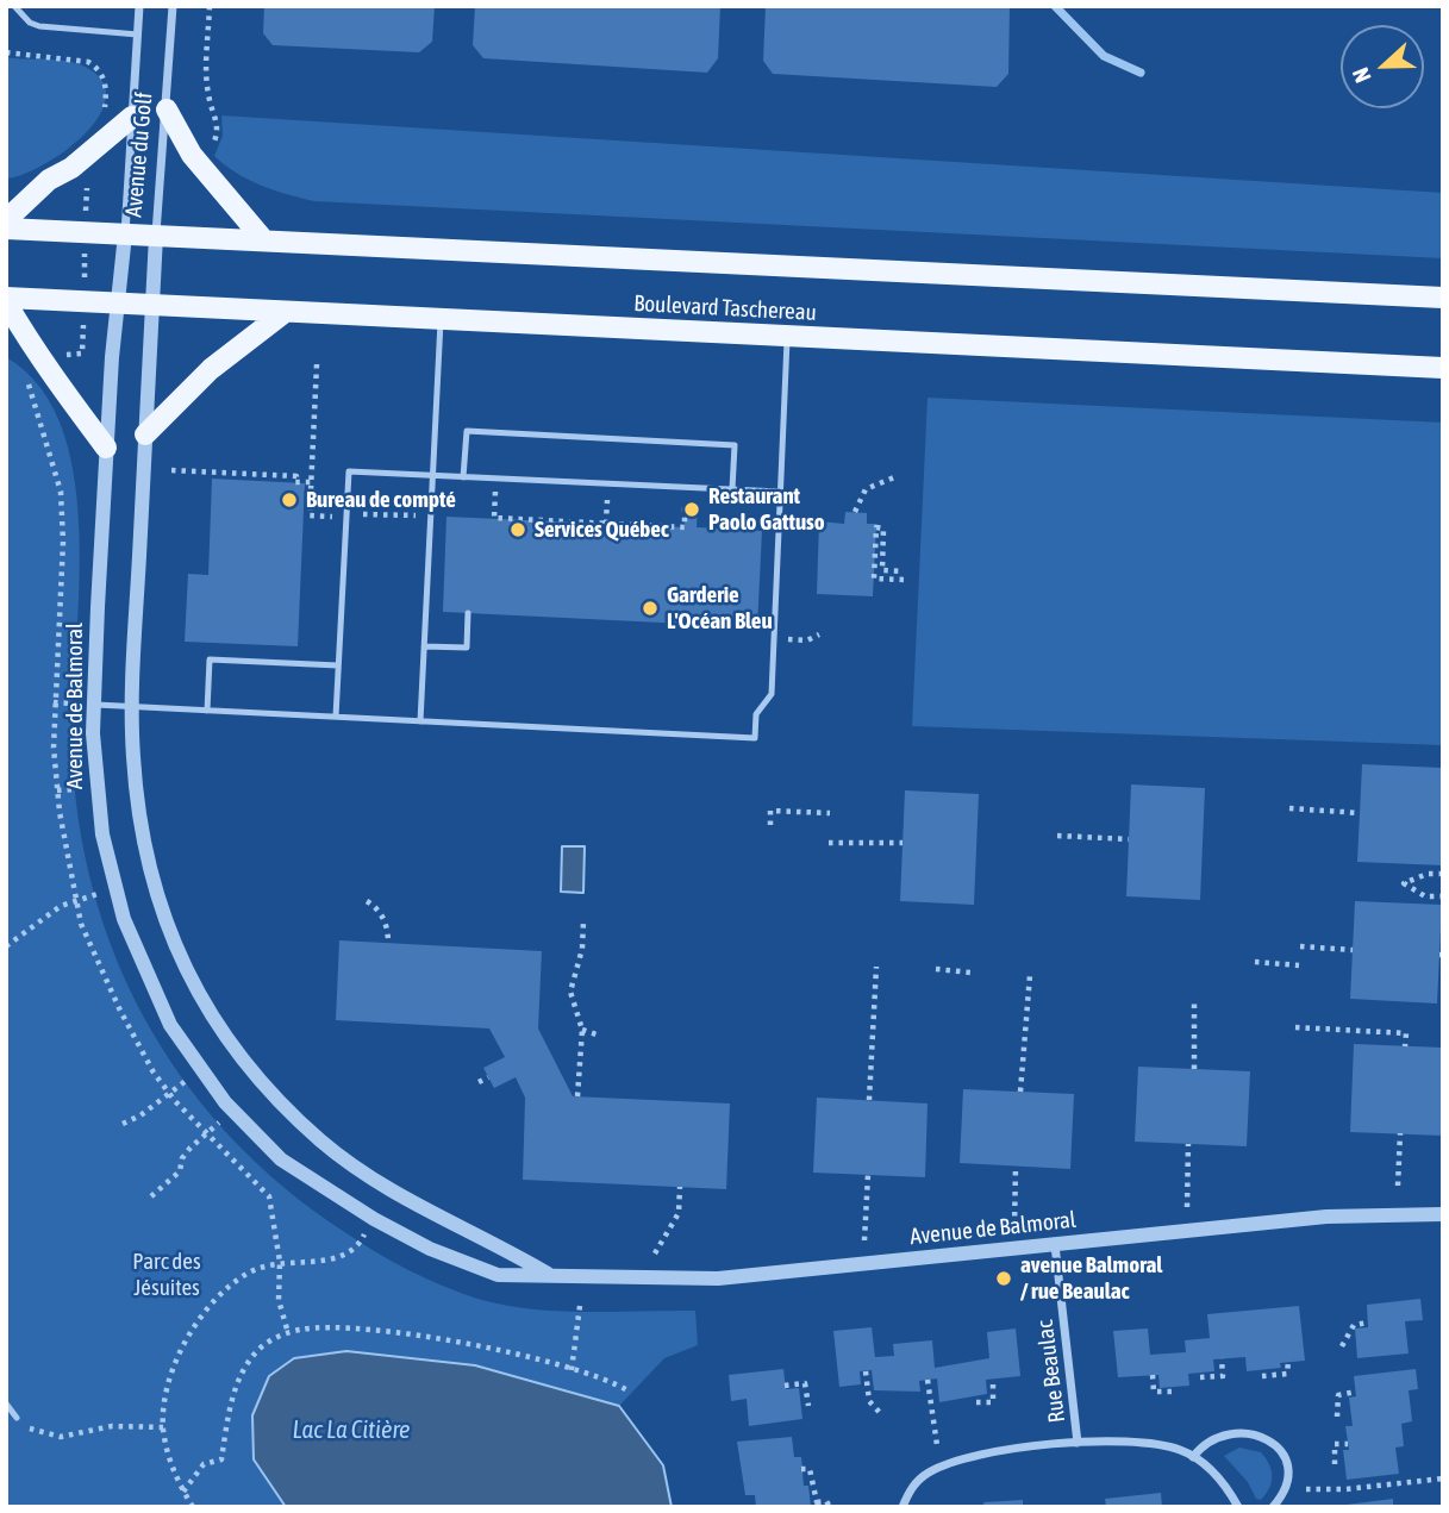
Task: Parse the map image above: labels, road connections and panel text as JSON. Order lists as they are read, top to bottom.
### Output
{
  "streets": {
    "main road": ["Boulevard Taschereau"],
    "street": ["Avenue du Golf", "Avenue de Balmoral", "Rue Beaulac"]
  },
  "crossings": [
    ["Avenue du Golf", "Boulevard Taschereau"],
    ["Avenue du Golf", "Avenue de Balmoral"],
    ["Boulevard Taschereau", "Avenue de Balmoral"],
    ["Avenue de Balmoral", "Rue Beaulac"]
  ],
  "water": ["Lac La Citière"],
  "parks": ["Parc des Jésuites"],
  "places": [
    "Bureau de compté",
    "Restaurant Paolo Gattuso",
    "Services Québec",
    "Garderie L'Océan Bleu",
    "avenue Balmoral / rue Beaulac"
  ],
  "north": "left"
}
